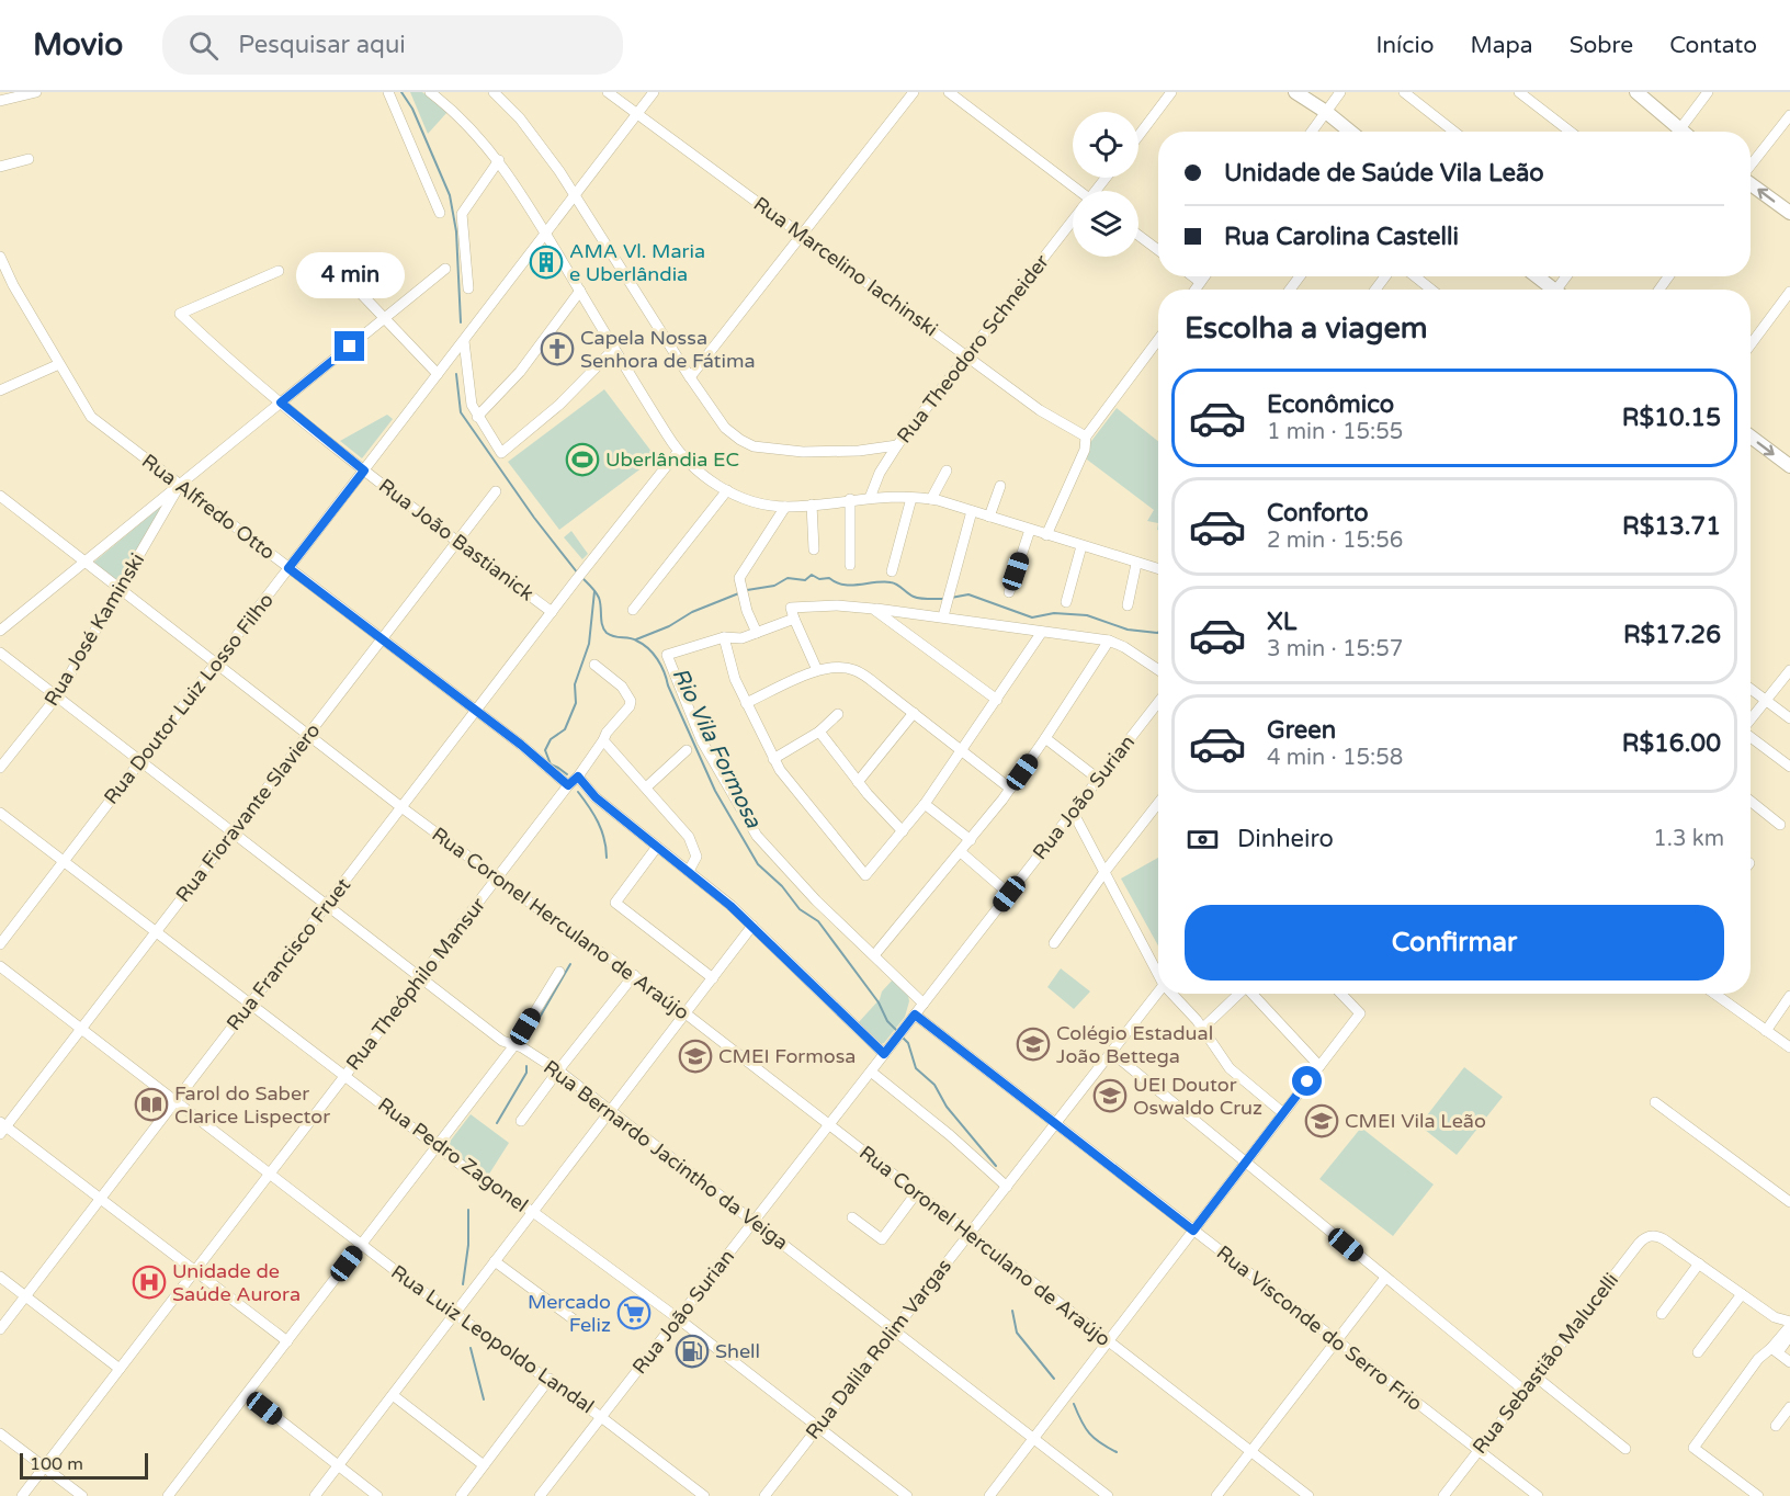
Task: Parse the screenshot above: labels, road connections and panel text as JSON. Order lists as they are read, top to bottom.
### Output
{
  "streets": {
    "street": [
      "Rua Marcelino Iachinski",
      "Rua Theodoro Schneider",
      "Rua Alfredo Otto",
      "Rua João Bastianick",
      "Rua José Kaminski",
      "Rua Doutor Luiz Losso Filho",
      "Rua João Surian",
      "Rua Fioravante Slaviero",
      "Rua Coronel Herculano de Araújo",
      "Rua Francisco Fruet",
      "Rua Theóphilo Mansur",
      "Rua Pedro Zagonel",
      "Rua Bernardo Jacintho da Veiga",
      "Rua Visconde do Serro Frio",
      "Rua Luiz Leopoldo Landal",
      "Rua Dalila Rolim Vargas",
      "Rua Sebastião Malucelli"
    ]
  },
  "crossings": [
    ["Rua Marcelino Iachinski", "Rua Theodoro Schneider"],
    ["Rua Marcelino Iachinski", "Rua Doutor Luiz Losso Filho"],
    ["Rua Alfredo Otto", "Rua José Kaminski"],
    ["Rua Alfredo Otto", "Rua Doutor Luiz Losso Filho"],
    ["Rua Alfredo Otto", "Rua João Surian"],
    ["Rua Alfredo Otto", "Rua Fioravante Slaviero"],
    ["Rua Alfredo Otto", "Rua Francisco Fruet"],
    ["Rua Alfredo Otto", "Rua Theóphilo Mansur"],
    ["Rua João Bastianick", "Rua Doutor Luiz Losso Filho"],
    ["Rua João Bastianick", "Rua Fioravante Slaviero"],
    ["Rua João Bastianick", "Rua Francisco Fruet"],
    ["Rua José Kaminski", "Rua Coronel Herculano de Araújo"],
    ["Rua José Kaminski", "Rua Bernardo Jacintho da Veiga"],
    ["Rua Doutor Luiz Losso Filho", "Rua Coronel Herculano de Araújo"],
    ["Rua Doutor Luiz Losso Filho", "Rua Pedro Zagonel"],
    ["Rua Doutor Luiz Losso Filho", "Rua Bernardo Jacintho da Veiga"],
    ["Rua João Surian", "Rua Coronel Herculano de Araújo"],
    ["Rua João Surian", "Rua Pedro Zagonel"],
    ["Rua João Surian", "Rua Bernardo Jacintho da Veiga"],
    ["Rua João Surian", "Rua Visconde do Serro Frio"],
    ["Rua João Surian", "Rua Luiz Leopoldo Landal"],
    ["Rua Fioravante Slaviero", "Rua Coronel Herculano de Araújo"],
    ["Rua Fioravante Slaviero", "Rua Pedro Zagonel"],
    ["Rua Fioravante Slaviero", "Rua Bernardo Jacintho da Veiga"],
    ["Rua Fioravante Slaviero", "Rua Luiz Leopoldo Landal"],
    ["Rua Coronel Herculano de Araújo", "Rua Francisco Fruet"],
    ["Rua Coronel Herculano de Araújo", "Rua Theóphilo Mansur"],
    ["Rua Coronel Herculano de Araújo", "Rua Dalila Rolim Vargas"],
    ["Rua Francisco Fruet", "Rua Pedro Zagonel"],
    ["Rua Francisco Fruet", "Rua Bernardo Jacintho da Veiga"],
    ["Rua Francisco Fruet", "Rua Luiz Leopoldo Landal"],
    ["Rua Theóphilo Mansur", "Rua Pedro Zagonel"],
    ["Rua Theóphilo Mansur", "Rua Bernardo Jacintho da Veiga"],
    ["Rua Theóphilo Mansur", "Rua Luiz Leopoldo Landal"],
    ["Rua Pedro Zagonel", "Rua Dalila Rolim Vargas"],
    ["Rua Bernardo Jacintho da Veiga", "Rua Dalila Rolim Vargas"],
    ["Rua Visconde do Serro Frio", "Rua Dalila Rolim Vargas"],
    ["Rua Visconde do Serro Frio", "Rua Sebastião Malucelli"]
  ],
  "water": ["Rio Vila Formosa"],
  "places": {
    "building": ["AMA Vl. Maria e Uberlândia"],
    "church": ["Capela Nossa Senhora de Fátima"],
    "sports": ["Uberlândia EC"],
    "school or university": [
      "Colégio Estadual João Bettega",
      "CMEI Formosa",
      "UEI Doutor Oswaldo Cruz",
      "CMEI Vila Leão"
    ],
    "library": ["Farol do Saber Clarice Lispector"],
    "hospital": ["Unidade de Saúde Aurora"],
    "supermarket": ["Mercado Feliz"],
    "fuel station": ["Shell"]
  },
  "scale_bar": "100 m",
  "page": {
    "header": "Movio",
    "search": "Pesquisar aqui",
    "nav": [
      "Início",
      "Mapa",
      "Sobre",
      "Contato"
    ],
    "banner": ["Unidade de Saúde Vila Leão", "Rua Carolina Castelli"],
    "bubble": "4 min",
    "heading": "Escolha a viagem",
    "list": [
      {
        "name": "Econômico",
        "note": "1 min · 15:55",
        "value": "R$10.15"
      },
      {
        "name": "Conforto",
        "note": "2 min · 15:56",
        "value": "R$13.71"
      },
      {
        "name": "XL",
        "note": "3 min · 15:57",
        "value": "R$17.26"
      },
      {
        "name": "Green",
        "note": "4 min · 15:58",
        "value": "R$16.00"
      }
    ],
    "pay": ["Dinheiro", "1.3 km"],
    "buttons": "Confirmar",
    "scale": "100 m"
  }
}
